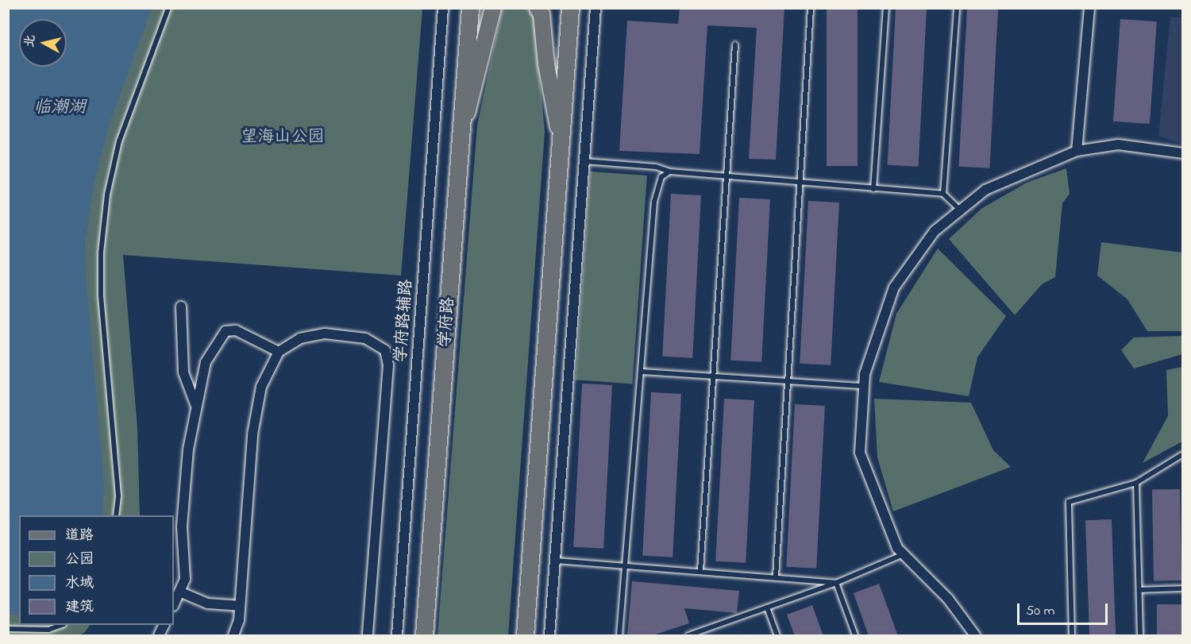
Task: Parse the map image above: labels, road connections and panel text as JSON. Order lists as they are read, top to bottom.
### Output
{
  "streets": {
    "highway": ["学府路"],
    "street": ["学府路辅路"]
  },
  "water": ["临潮湖"],
  "parks": ["望海山公园"],
  "legend": [
    "道路",
    "公园",
    "水域",
    "建筑"
  ],
  "scale_bar": "50 m",
  "north": "left"
}
